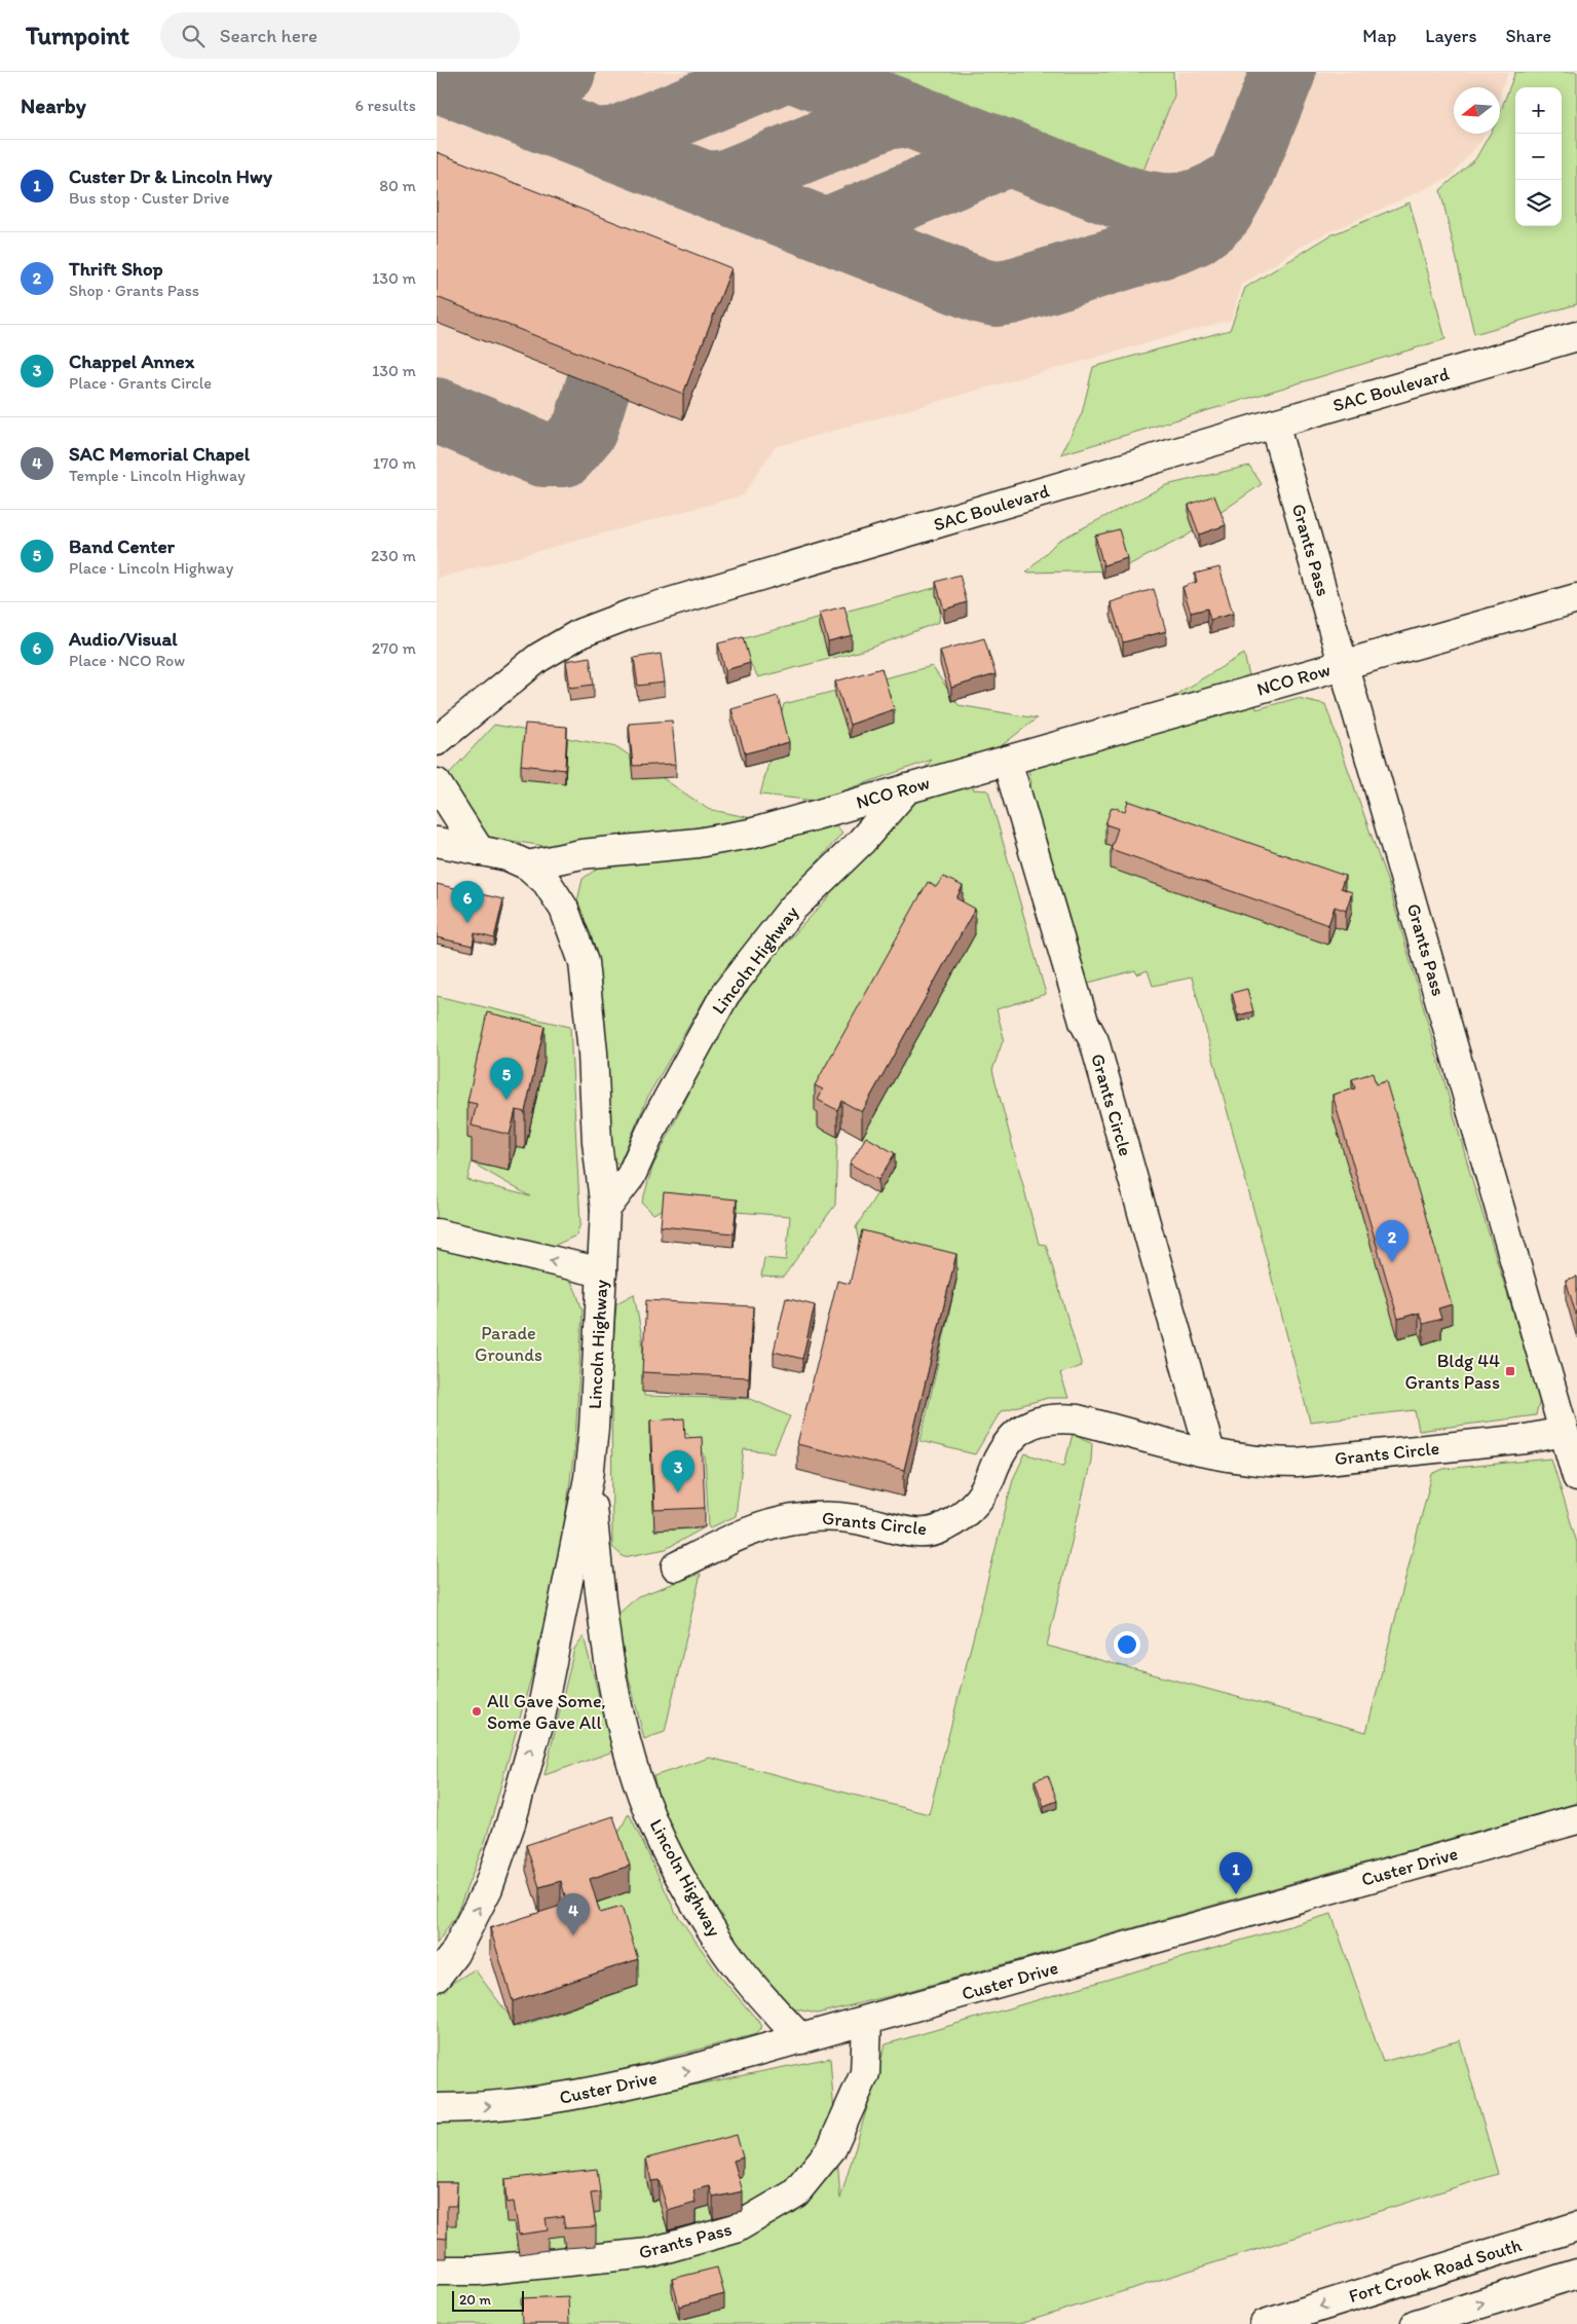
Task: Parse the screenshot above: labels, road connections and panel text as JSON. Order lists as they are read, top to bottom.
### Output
{
  "streets": {
    "street": [
      "SAC Boulevard",
      "Grants Pass",
      "NCO Row",
      "Lincoln Highway",
      "Grants Circle",
      "Custer Drive",
      "Fort Crook Road South"
    ]
  },
  "crossings": [
    ["SAC Boulevard", "Grants Pass"],
    ["Grants Pass", "NCO Row"],
    ["Grants Pass", "Grants Circle"],
    ["Grants Pass", "Custer Drive"],
    ["NCO Row", "Lincoln Highway"],
    ["NCO Row", "Grants Circle"],
    ["Lincoln Highway", "Custer Drive"]
  ],
  "parks": ["Parade Grounds"],
  "places": {
    "transit": ["Bldg 44 Grants Pass"],
    "other": ["All Gave Some, Some Gave All"]
  },
  "scale_bar": "20 m",
  "north": "left",
  "page": {
    "header": "Turnpoint",
    "search": "Search here",
    "nav": ["Map", "Layers", "Share"],
    "heading": ["Nearby", "6 results"],
    "map_buttons": ["+", "−"],
    "list": [
      {
        "mark": "1",
        "name": "Custer Dr & Lincoln Hwy",
        "note": "Bus stop · Custer Drive",
        "value": "80 m"
      },
      {
        "mark": "2",
        "name": "Thrift Shop",
        "note": "Shop · Grants Pass",
        "value": "130 m"
      },
      {
        "mark": "3",
        "name": "Chappel Annex",
        "note": "Place · Grants Circle",
        "value": "130 m"
      },
      {
        "mark": "4",
        "name": "SAC Memorial Chapel",
        "note": "Temple · Lincoln Highway",
        "value": "170 m"
      },
      {
        "mark": "5",
        "name": "Band Center",
        "note": "Place · Lincoln Highway",
        "value": "230 m"
      },
      {
        "mark": "6",
        "name": "Audio/Visual",
        "note": "Place · NCO Row",
        "value": "270 m"
      }
    ],
    "pins": [
      "6",
      "5",
      "2",
      "3",
      "1",
      "4"
    ],
    "scale": "20 m"
  }
}
